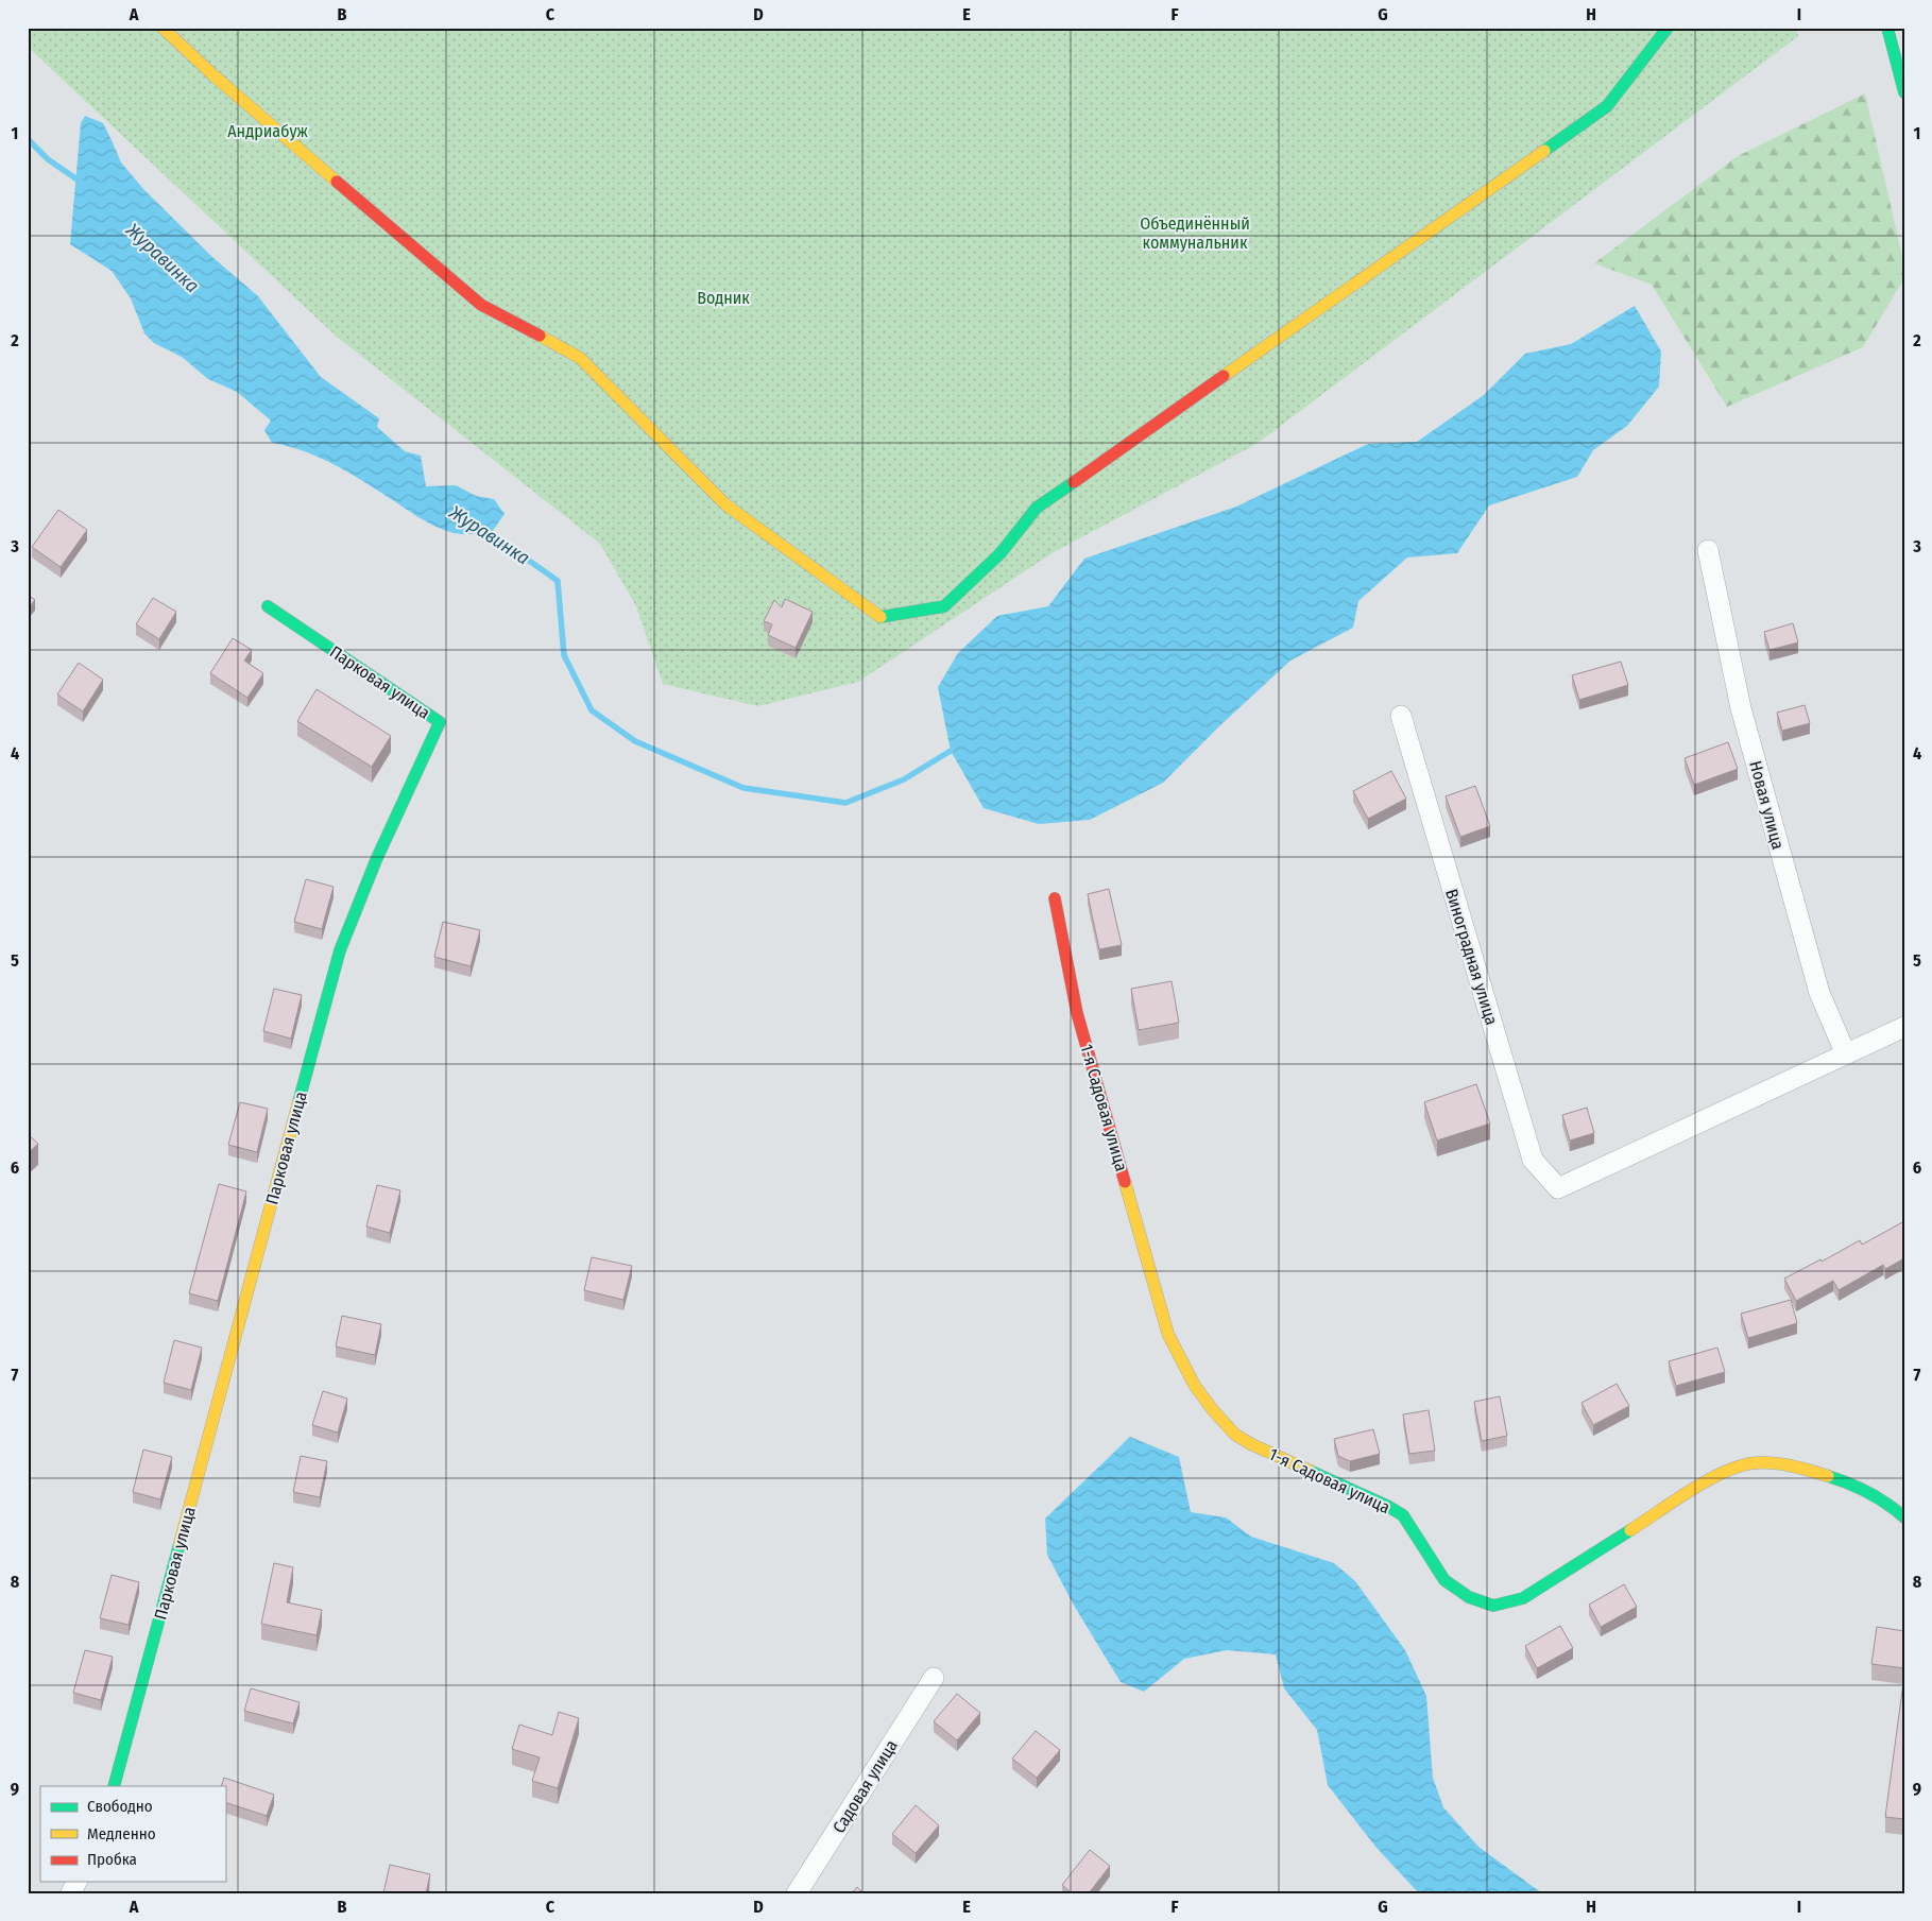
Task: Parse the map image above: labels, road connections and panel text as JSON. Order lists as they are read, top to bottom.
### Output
{
  "streets": {
    "main road": ["Парковая улица", "1-я Садовая улица"],
    "street": ["Новая улица", "Виноградная улица", "Садовая улица"]
  },
  "crossings": [
    ["Новая улица", "Виноградная улица"]
  ],
  "water": ["Журавинка"],
  "parks": ["Андриабуж", "Объединённый коммунальник", "Водник"],
  "legend": ["Свободно", "Медленно", "Пробка"],
  "grid": {
    "columns": [
      "A",
      "B",
      "C",
      "D",
      "E",
      "F",
      "G",
      "H",
      "I"
    ],
    "rows": [
      "1",
      "2",
      "3",
      "4",
      "5",
      "6",
      "7",
      "8",
      "9"
    ]
  }
}
